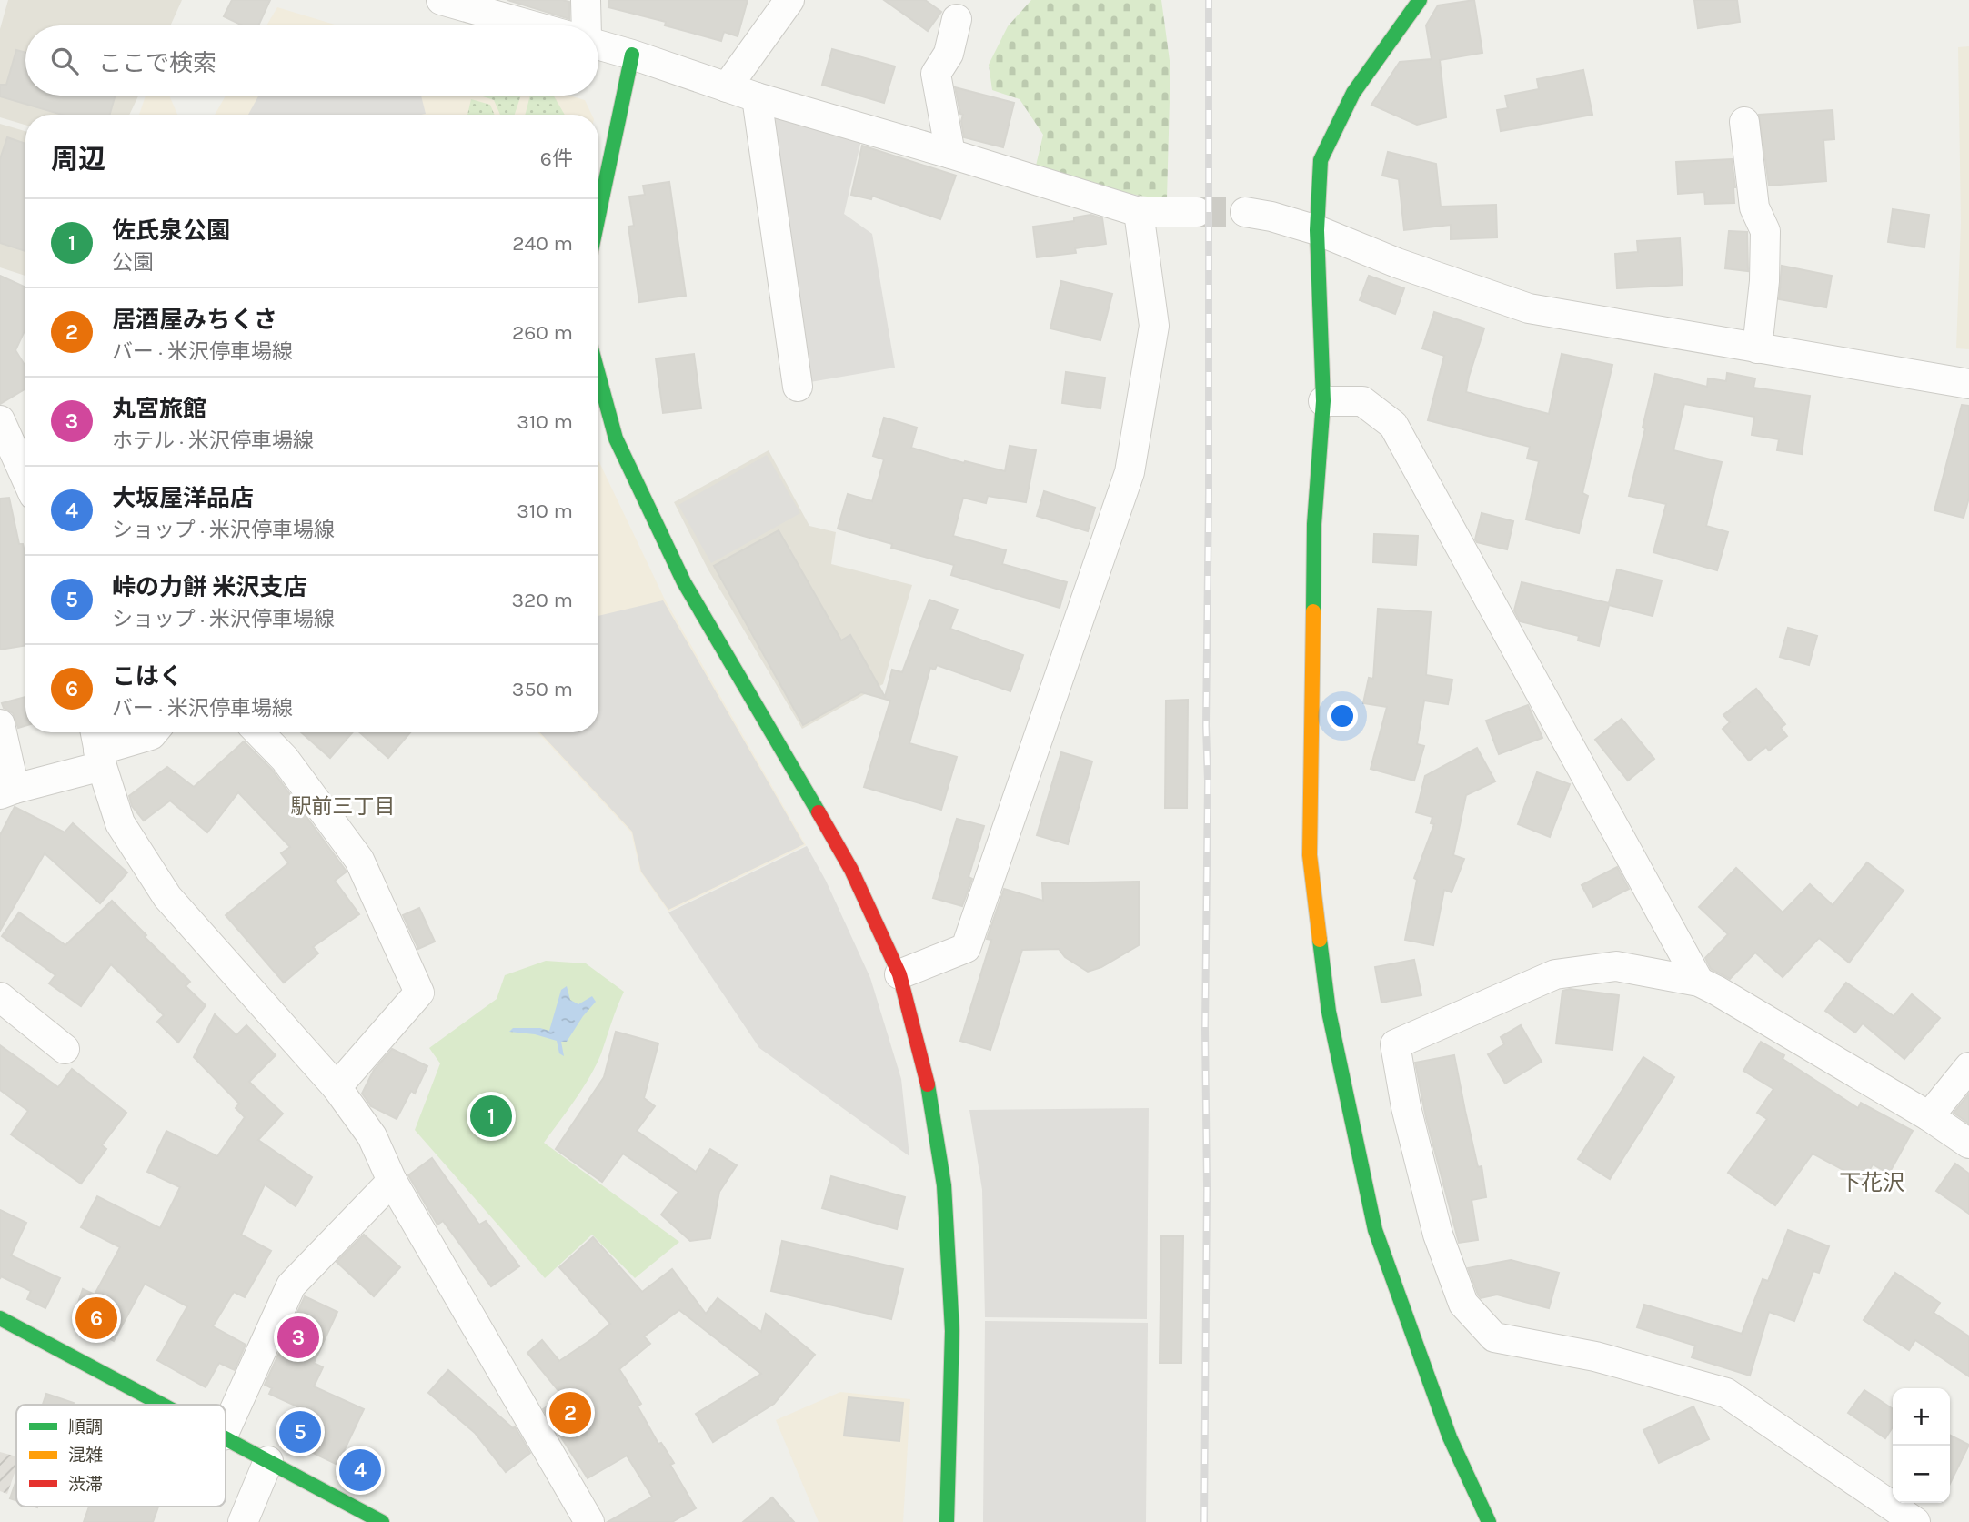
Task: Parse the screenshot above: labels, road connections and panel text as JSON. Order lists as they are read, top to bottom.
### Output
{
  "districts": ["駅前三丁目", "下花沢"],
  "legend": ["順調", "混雑", "渋滞"],
  "page": {
    "search": "ここで検索",
    "heading": ["周辺", "6件"],
    "list": [
      {
        "mark": "1",
        "name": "佐氏泉公園",
        "note": "公園",
        "value": "240 m"
      },
      {
        "mark": "2",
        "name": "居酒屋みちくさ",
        "note": "バー · 米沢停車場線",
        "value": "260 m"
      },
      {
        "mark": "3",
        "name": "丸宮旅館",
        "note": "ホテル · 米沢停車場線",
        "value": "310 m"
      },
      {
        "mark": "4",
        "name": "大坂屋洋品店",
        "note": "ショップ · 米沢停車場線",
        "value": "310 m"
      },
      {
        "mark": "5",
        "name": "峠の力餅 米沢支店",
        "note": "ショップ · 米沢停車場線",
        "value": "320 m"
      },
      {
        "mark": "6",
        "name": "こはく",
        "note": "バー · 米沢停車場線",
        "value": "350 m"
      }
    ],
    "pins": [
      "1",
      "6",
      "3",
      "2",
      "5",
      "4"
    ],
    "map_buttons": ["+", "−"]
  }
}
